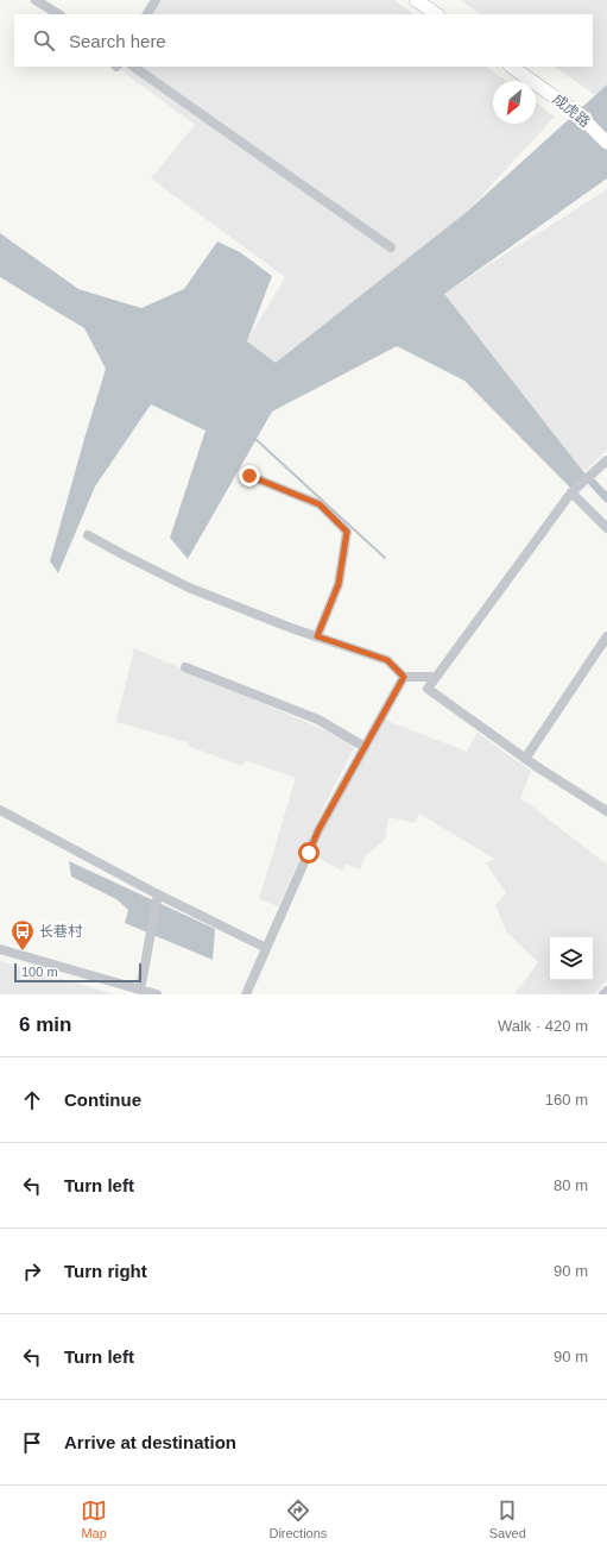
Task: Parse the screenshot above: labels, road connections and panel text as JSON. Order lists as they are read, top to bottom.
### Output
{
  "streets": {
    "street": ["成虎路"]
  },
  "places": {
    "bus stop": ["长巷村"]
  },
  "scale_bar": "100 m",
  "north": "bottom left",
  "page": {
    "search": "Search here",
    "scale": "100 m",
    "heading": ["6 min", "Walk · 420 m"],
    "list": [
      ["Continue", "160 m"],
      ["Turn left", "80 m"],
      ["Turn right", "90 m"],
      ["Turn left", "90 m"],
      "Arrive at destination"
    ],
    "nav": ["Map", "Directions", "Saved"]
  }
}
